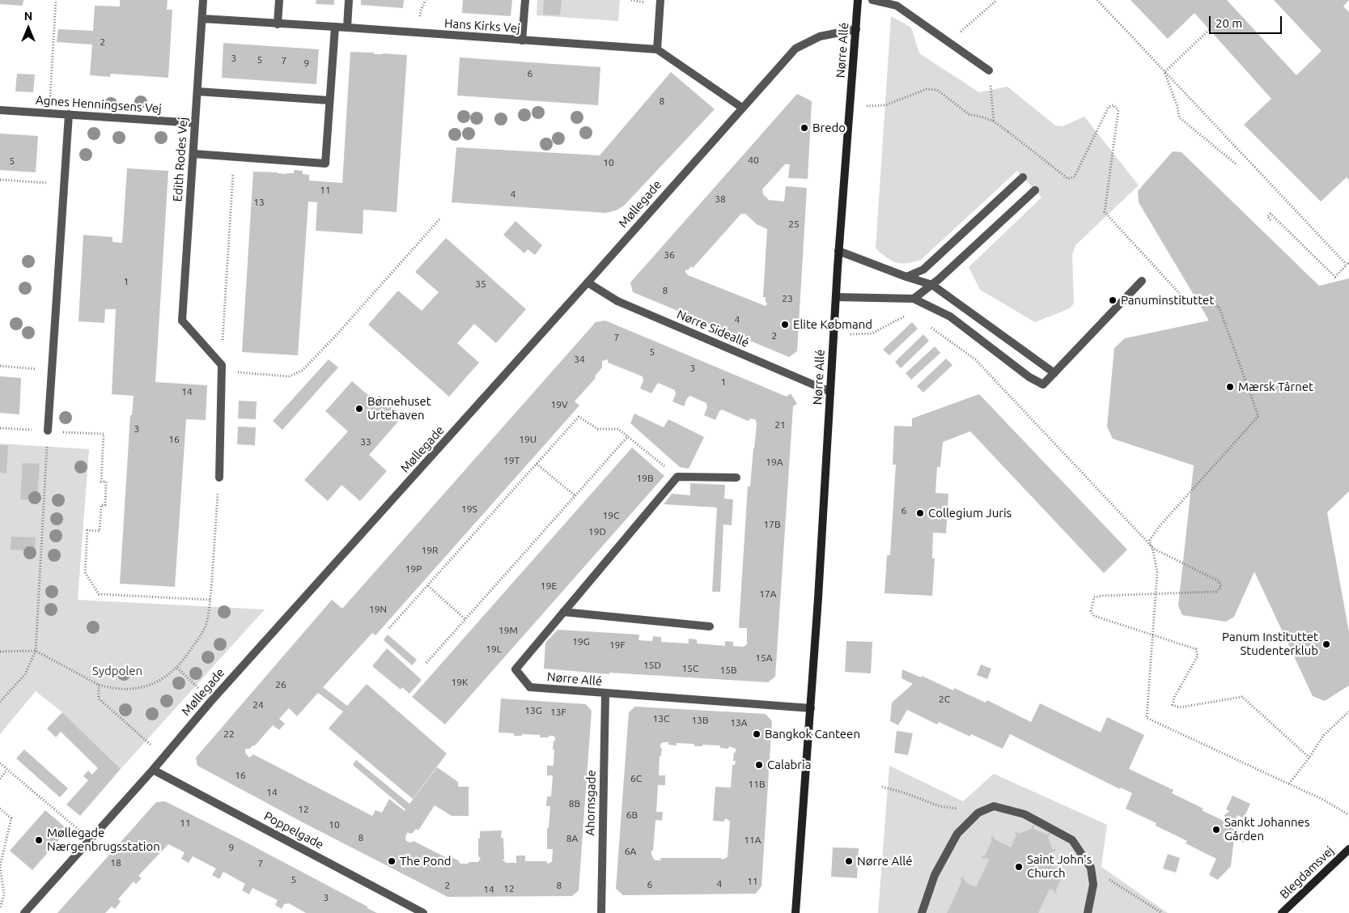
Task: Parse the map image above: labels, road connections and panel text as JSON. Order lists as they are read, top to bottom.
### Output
{
  "streets": {
    "street": [
      "Hans Kirks Vej",
      "Nørre Allé",
      "Agnes Henningsens Vej",
      "Edith Rodes Vej",
      "Møllegade",
      "Nørre Sideallé",
      "Ahornsgade",
      "Poppelgade",
      "Blegdamsvej"
    ]
  },
  "crossings": [
    ["Hans Kirks Vej", "Edith Rodes Vej"],
    ["Nørre Allé", "Møllegade"],
    ["Nørre Allé", "Nørre Sideallé"],
    ["Nørre Allé", "Ahornsgade"],
    ["Agnes Henningsens Vej", "Edith Rodes Vej"],
    ["Møllegade", "Nørre Sideallé"],
    ["Møllegade", "Poppelgade"]
  ],
  "parks": ["Sydpolen"],
  "places": [
    "Bredo",
    "Panuminstituttet",
    "Elite Købmand",
    "Mærsk Tårnet",
    "Børnehuset Urtehaven",
    "Collegium Juris",
    "Panum Instituttet Studenterklub",
    "Bangkok Canteen",
    "Calabria",
    "Sankt Johannes Gården",
    "Møllegade Nærgenbrugsstation",
    "The Pond",
    "Nørre Allé",
    "Saint John's Church"
  ],
  "house_numbers": [
    "2",
    "3",
    "5",
    "7",
    "9",
    "6",
    "8",
    "40",
    "5",
    "10",
    "11",
    "4",
    "38",
    "13",
    "25",
    "36",
    "1",
    "35",
    "8",
    "23",
    "4",
    "2",
    "7",
    "5",
    "34",
    "3",
    "1",
    "14",
    "19V",
    "21",
    "3",
    "16",
    "19U",
    "33",
    "19T",
    "19A",
    "19B",
    "19S",
    "6",
    "19C",
    "17B",
    "19D",
    "19R",
    "19P",
    "19E",
    "17A",
    "19N",
    "19M",
    "19G",
    "19F",
    "19L",
    "15A",
    "15D",
    "15C",
    "15B",
    "19K",
    "26",
    "2C",
    "24",
    "13G",
    "13F",
    "13C",
    "13B",
    "13A",
    "22",
    "16",
    "6C",
    "11B",
    "14",
    "8B",
    "12",
    "6B",
    "11",
    "10",
    "8",
    "8A",
    "11A",
    "9",
    "6A",
    "18",
    "7",
    "5",
    "11",
    "4",
    "6",
    "2",
    "8",
    "12",
    "14",
    "3"
  ],
  "scale_bar": "20 m",
  "north": "top"
}
